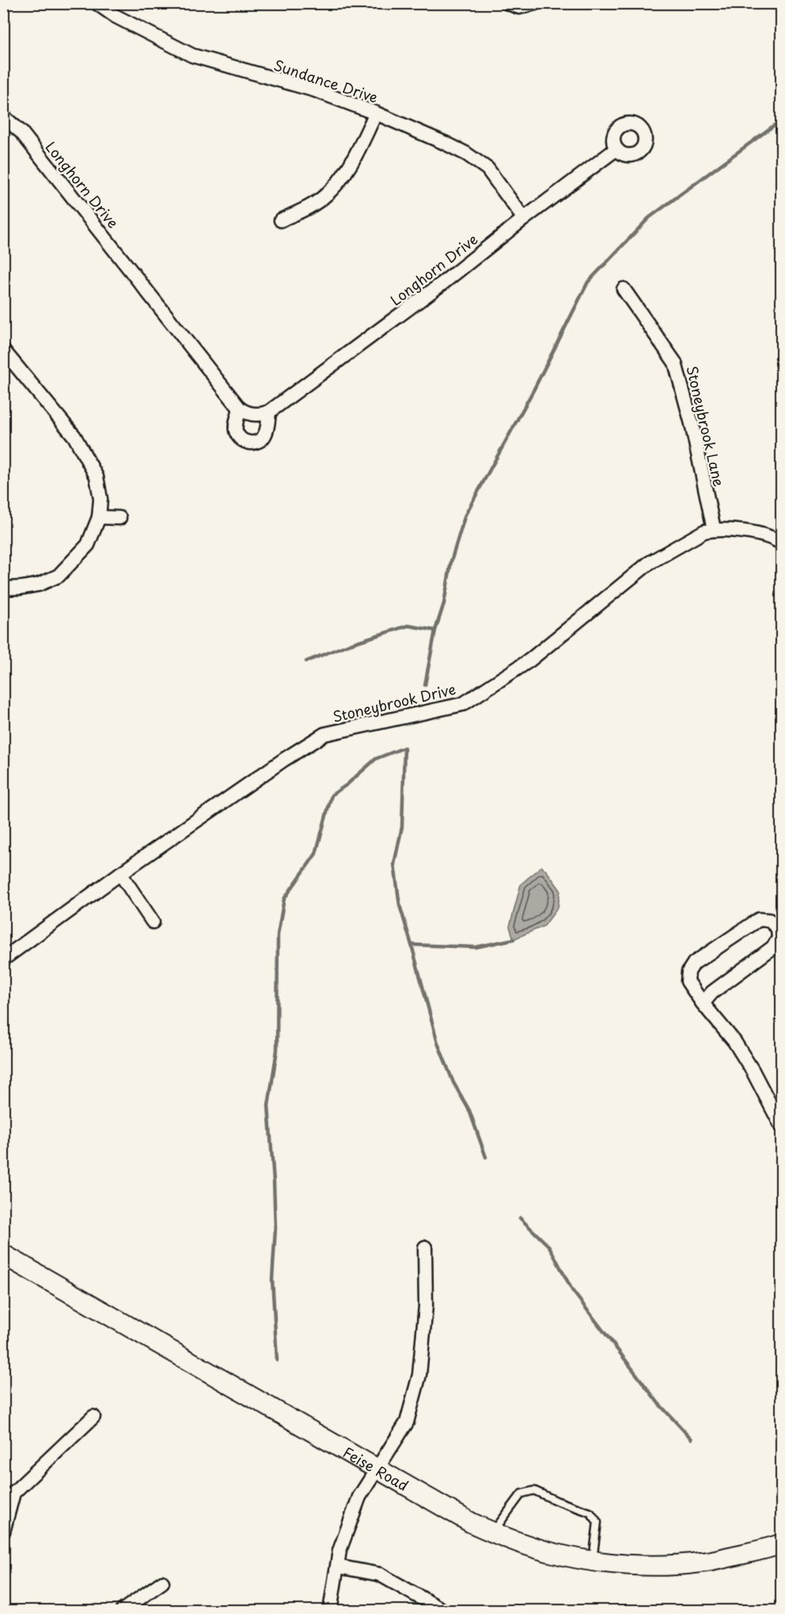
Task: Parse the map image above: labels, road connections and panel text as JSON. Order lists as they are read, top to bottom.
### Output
{
  "streets": {
    "main road": ["Feise Road"],
    "street": [
      "Sundance Drive",
      "Longhorn Drive",
      "Stoneybrook Lane",
      "Stoneybrook Drive"
    ]
  },
  "crossings": [
    ["Sundance Drive", "Longhorn Drive"],
    ["Stoneybrook Lane", "Stoneybrook Drive"]
  ]
}
